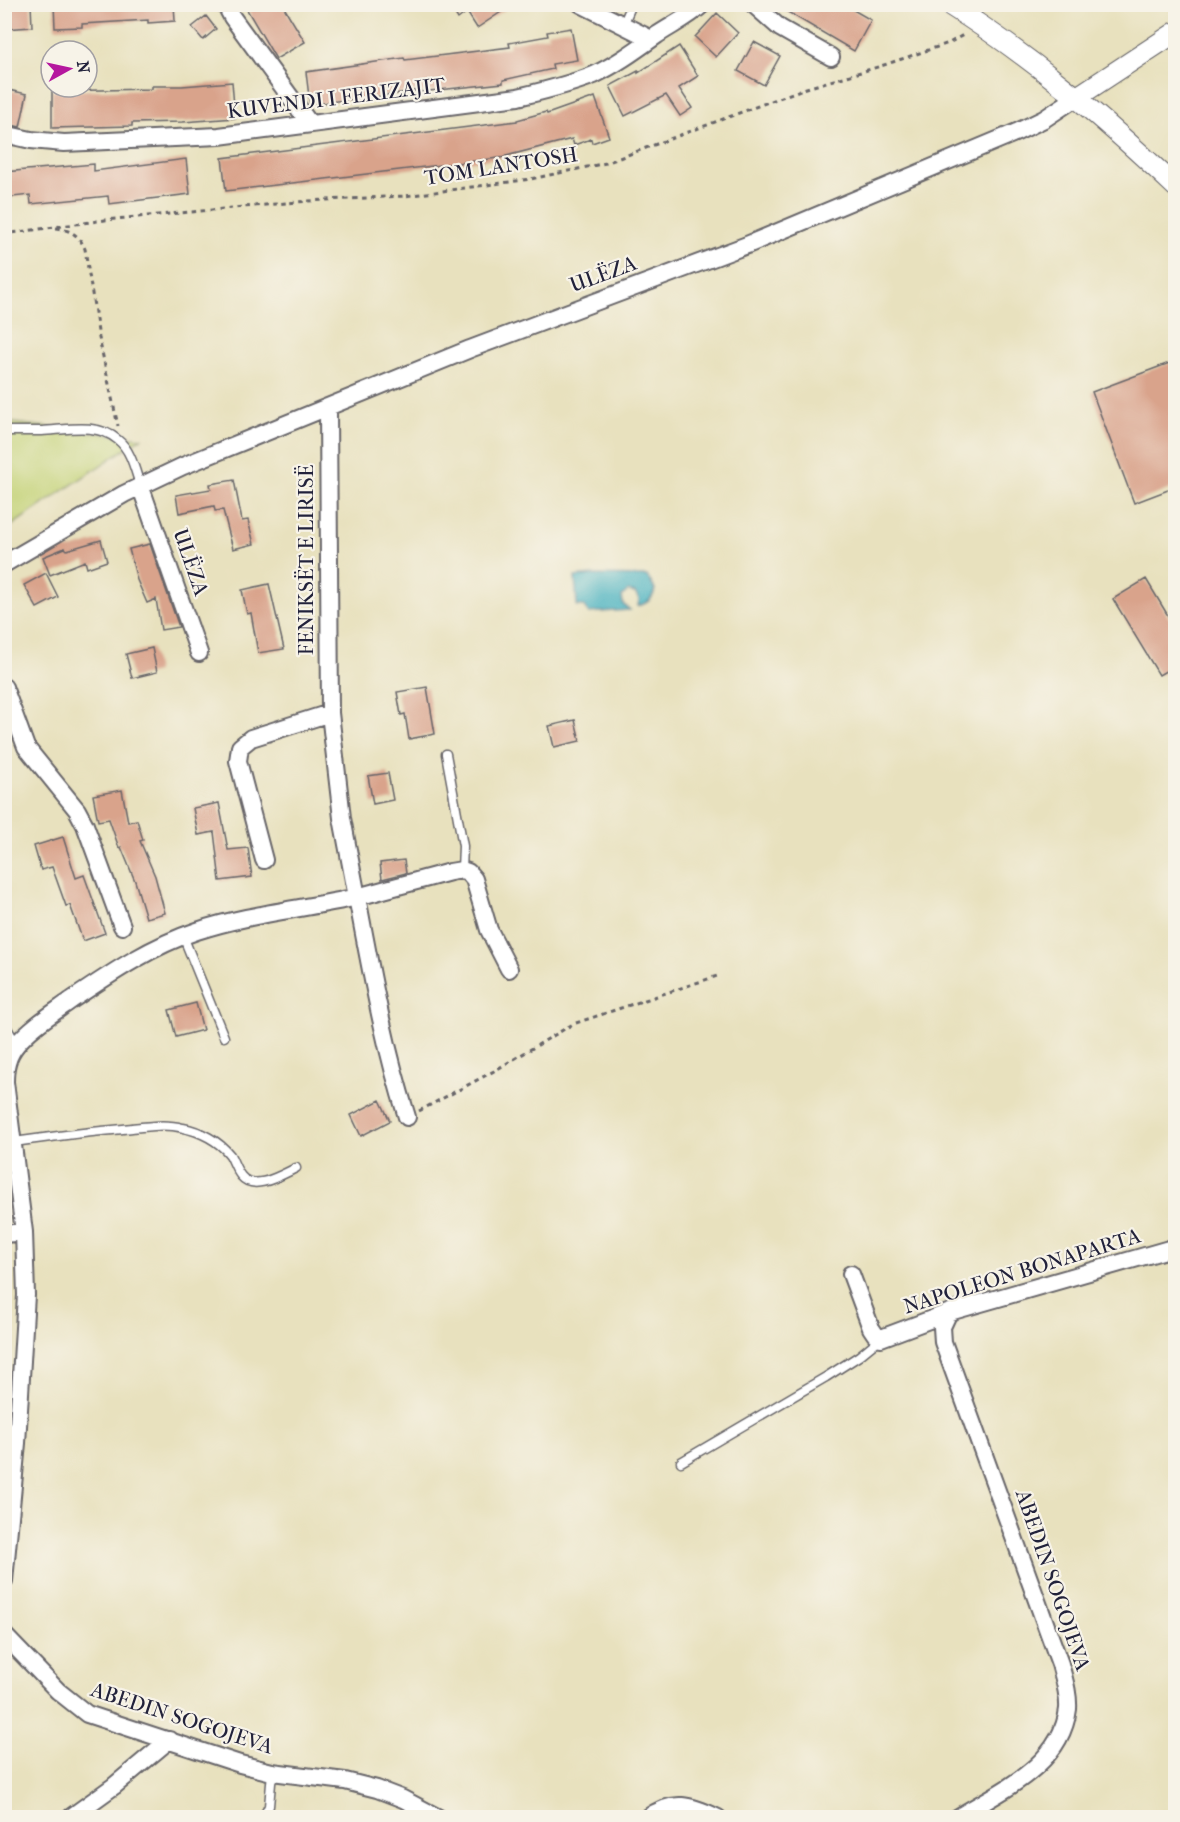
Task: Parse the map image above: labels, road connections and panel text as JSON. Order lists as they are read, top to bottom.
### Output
{
  "streets": {
    "street": [
      "KUVENDI I FERIZAJIT",
      "ULËZA",
      "FENIKSËT E LIRISË",
      "NAPOLEON BONAPARTA",
      "ABEDIN SOGOJEVA"
    ],
    "path": ["TOM LANTOSH"]
  },
  "crossings": [
    ["ULËZA", "FENIKSËT E LIRISË"],
    ["NAPOLEON BONAPARTA", "ABEDIN SOGOJEVA"]
  ],
  "north": "right"
}
